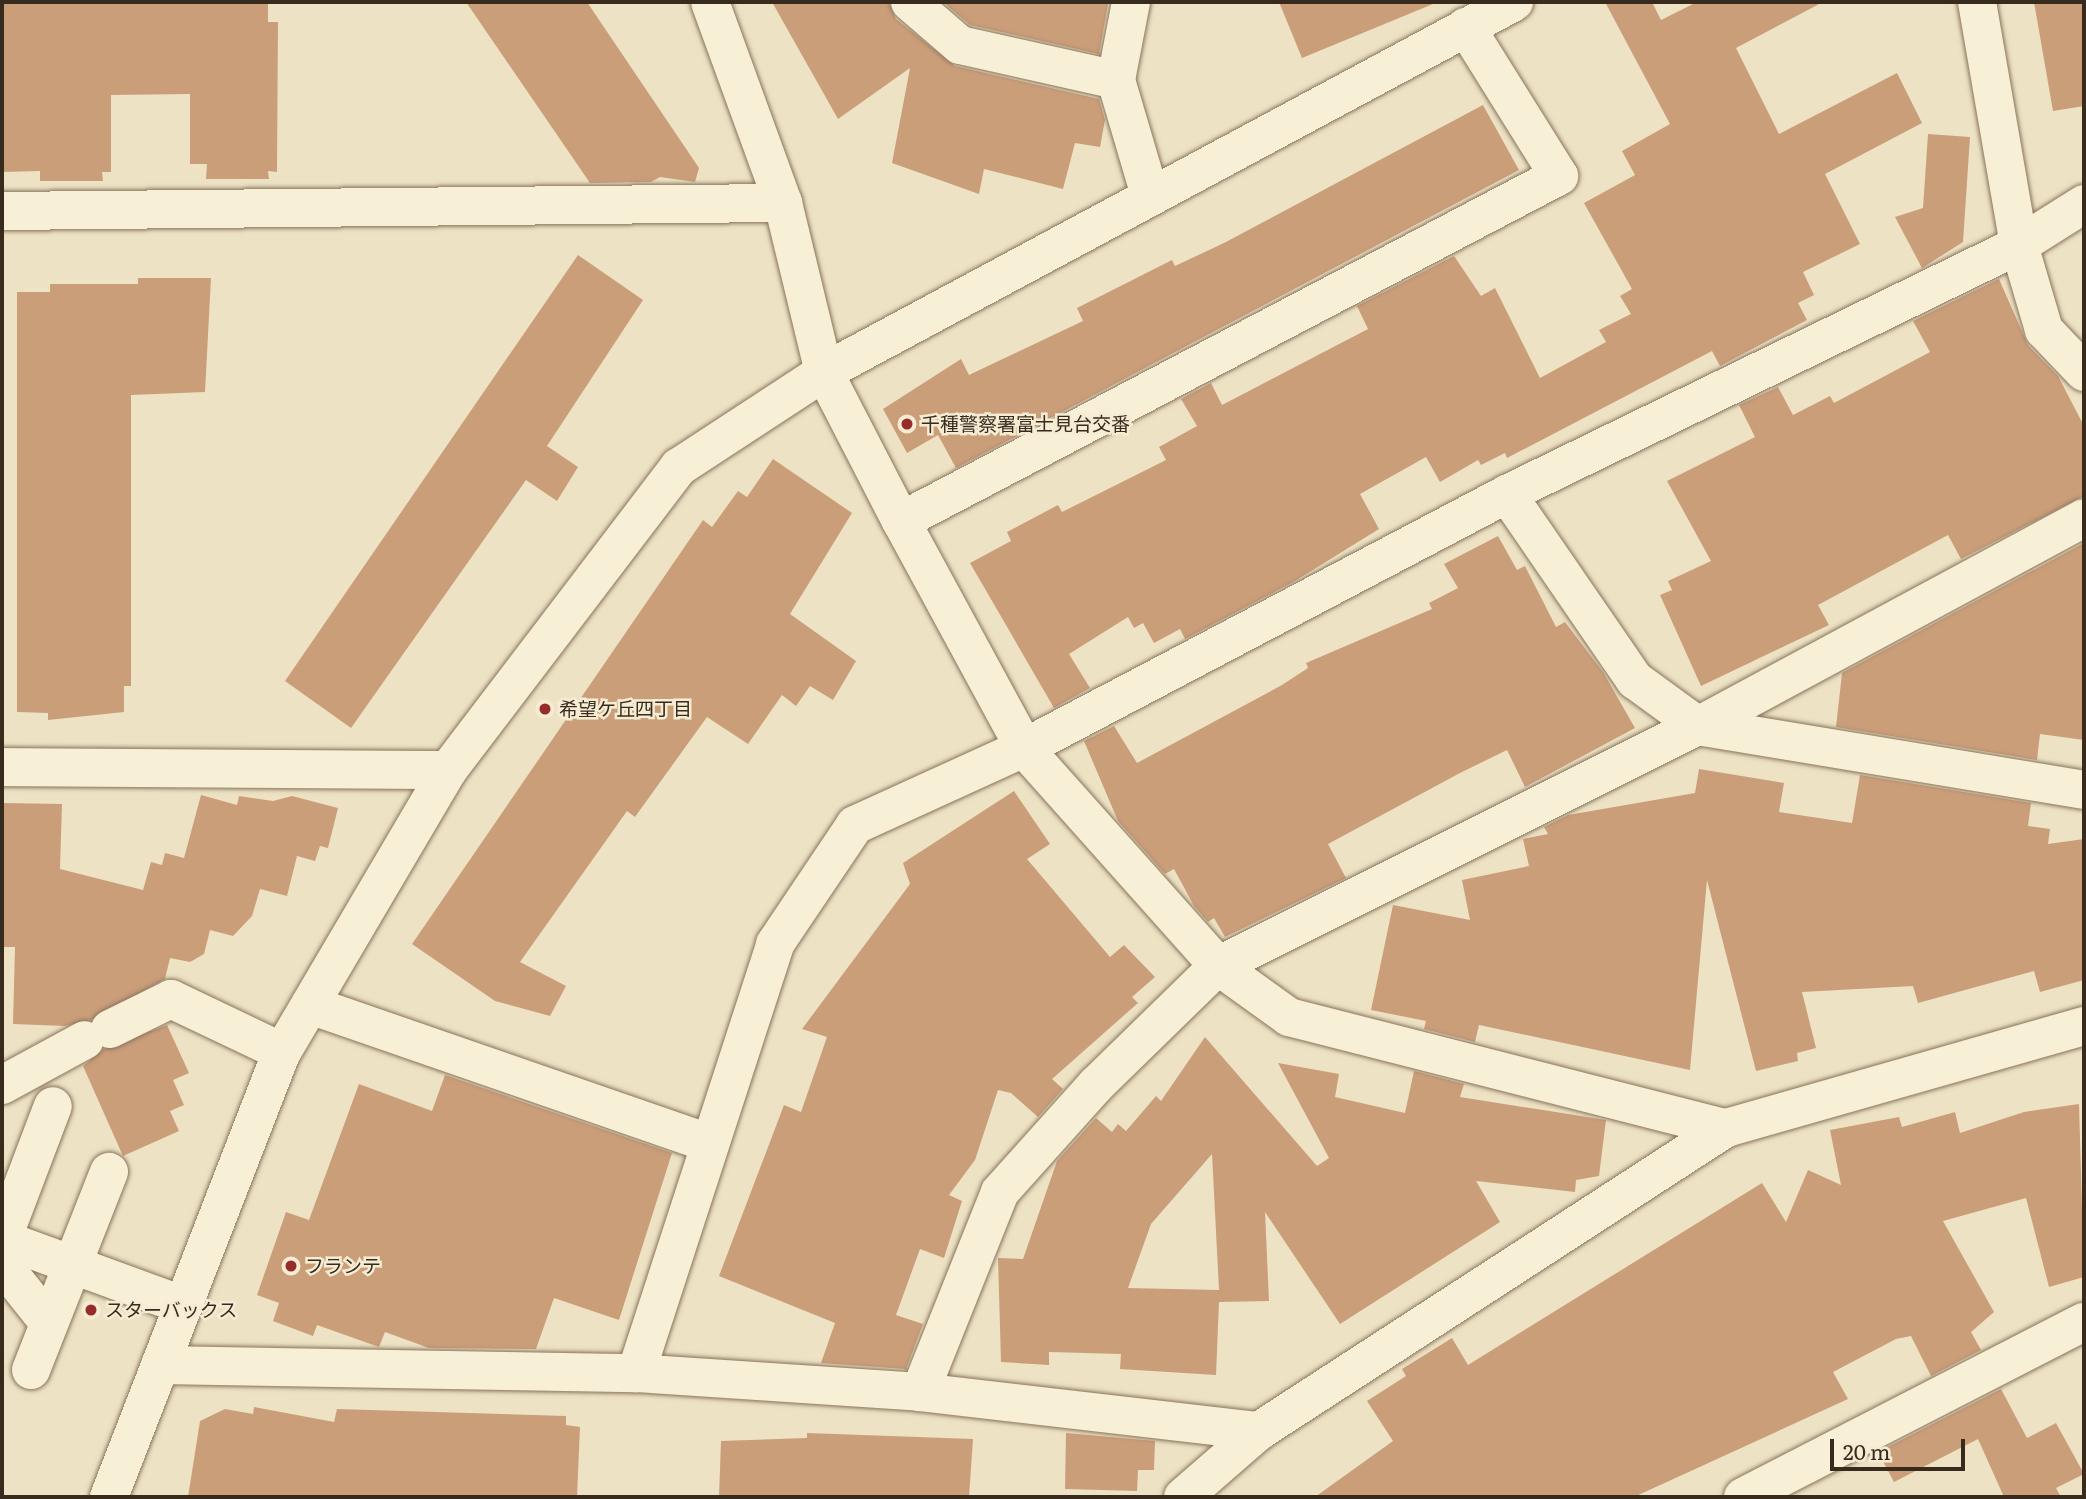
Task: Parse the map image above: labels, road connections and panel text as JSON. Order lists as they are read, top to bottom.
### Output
{
  "places": [
    "千種警察署富士見台交番",
    "希望ケ丘四丁目",
    "フランテ",
    "スターバックス"
  ],
  "scale_bar": "20 m"
}
